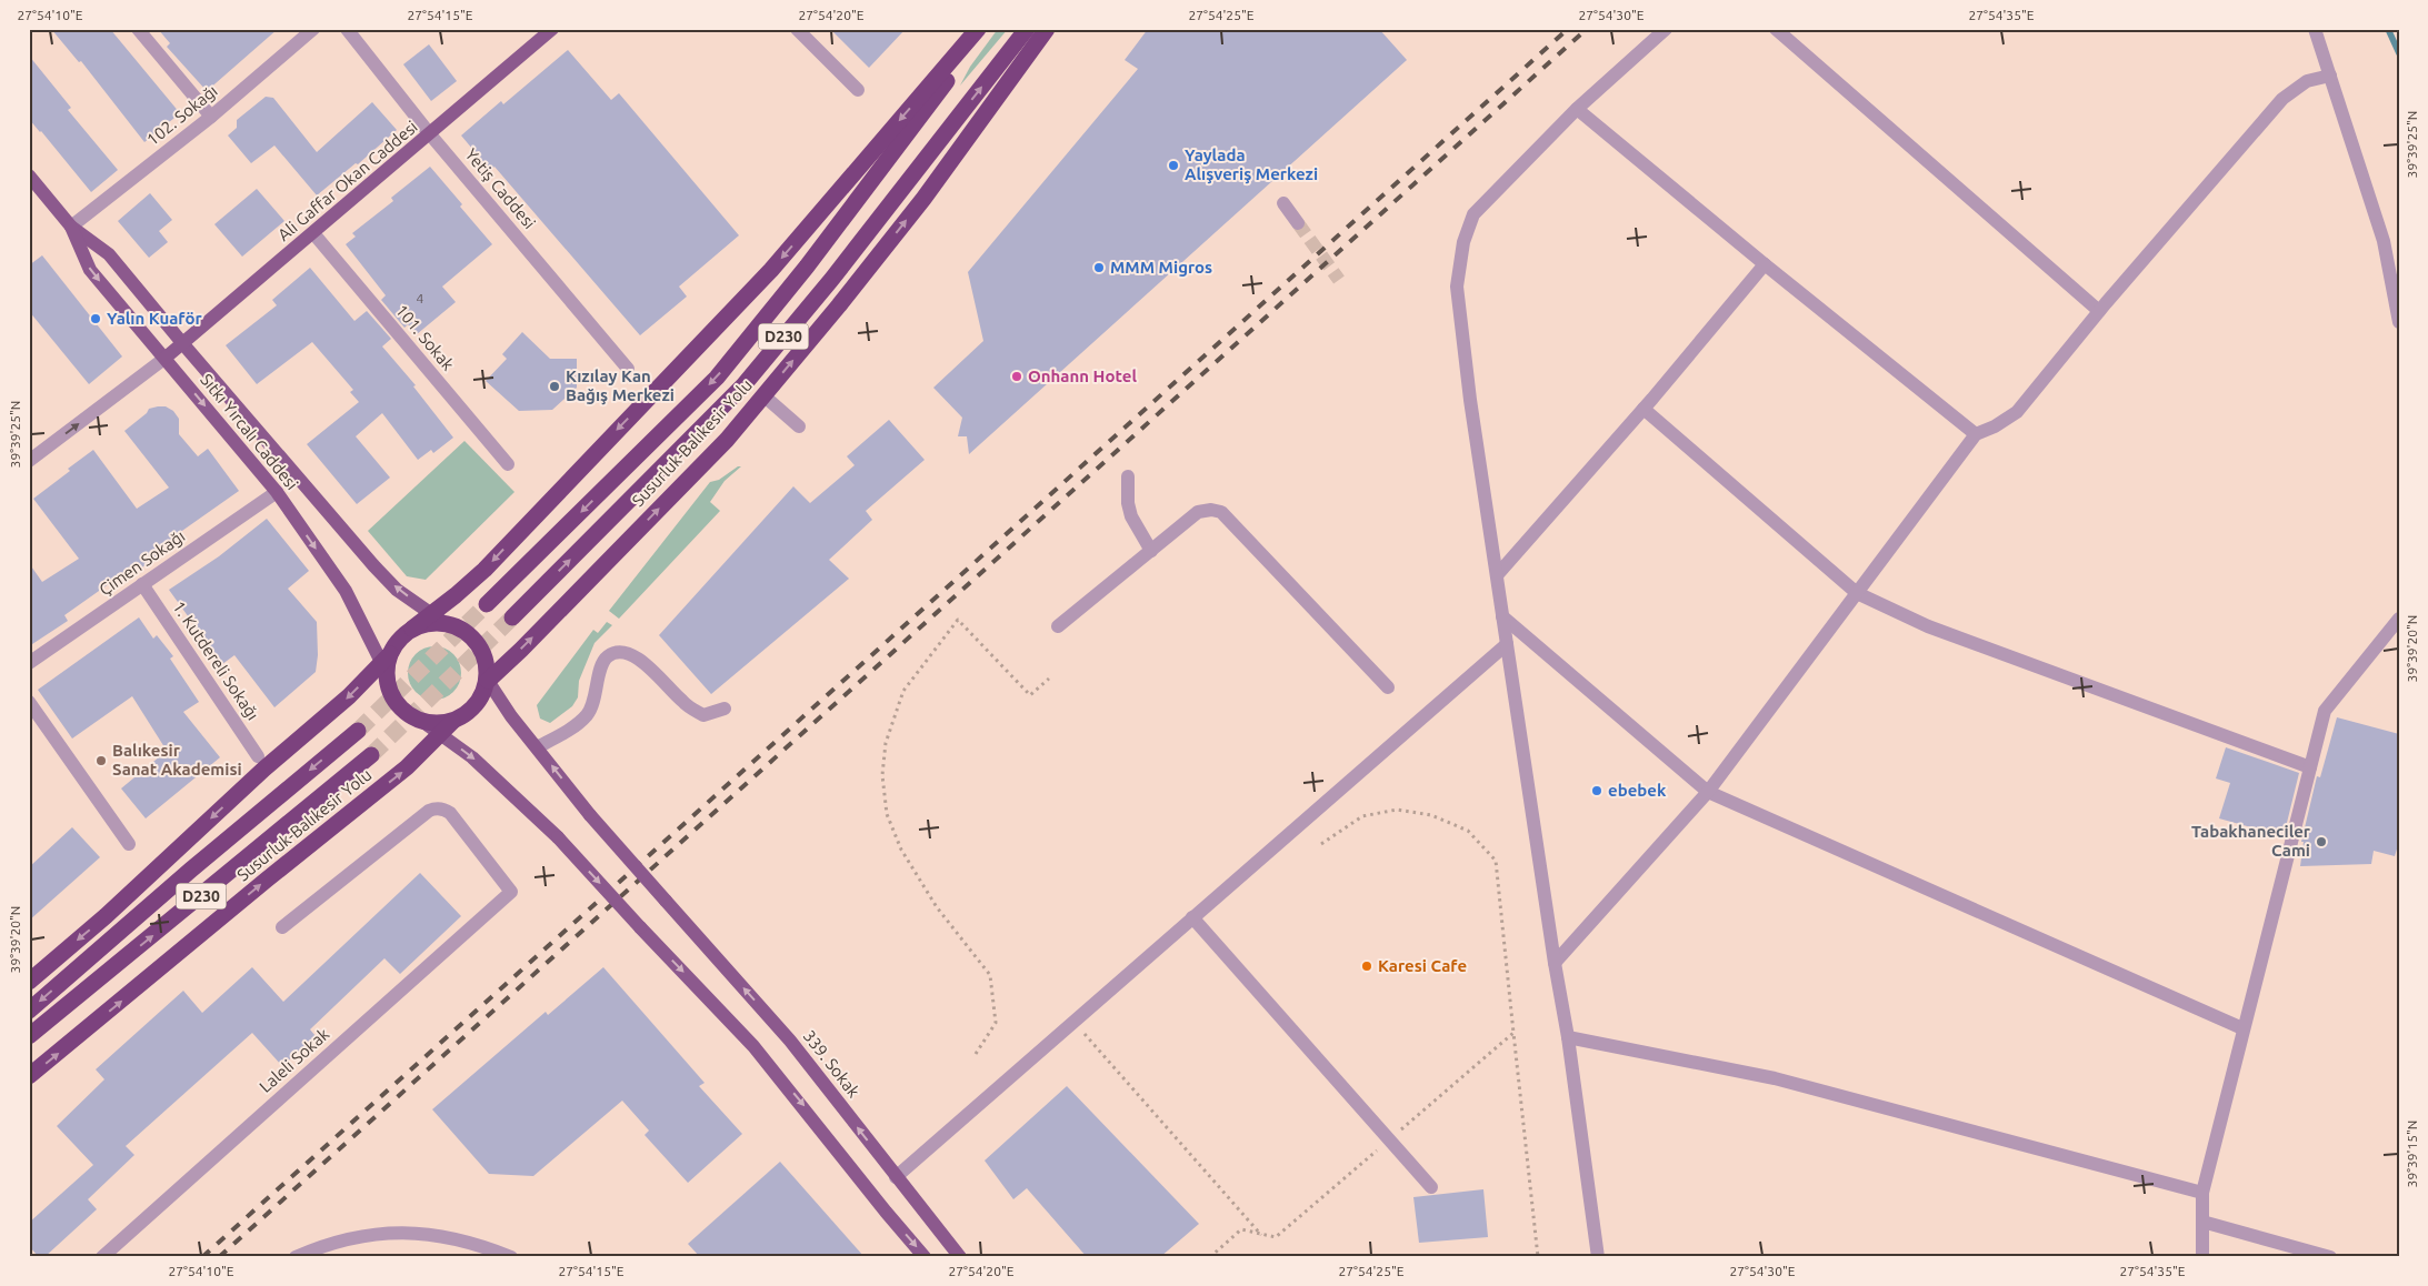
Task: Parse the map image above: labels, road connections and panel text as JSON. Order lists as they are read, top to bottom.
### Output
{
  "streets": {
    "highway": ["D230", "Susurluk-Balıkesir Yolu"],
    "main road": ["Ali Gaffar Okan Caddesi", "Sıtkı Yırcalı Caddesi", "339. Sokak"],
    "street": [
      "102. Sokağı",
      "Yetiş Caddesi",
      "101. Sokak",
      "Çimen Sokağı",
      "1. Kutdereli Sokağı",
      "Laleli Sokak"
    ]
  },
  "crossings": [
    ["102. Sokağı", "Sıtkı Yırcalı Caddesi"],
    ["Ali Gaffar Okan Caddesi", "Yetiş Caddesi"],
    ["Ali Gaffar Okan Caddesi", "101. Sokak"],
    ["Ali Gaffar Okan Caddesi", "Sıtkı Yırcalı Caddesi"],
    ["Sıtkı Yırcalı Caddesi", "Susurluk-Balıkesir Yolu"],
    ["Sıtkı Yırcalı Caddesi", "Çimen Sokağı"],
    ["Sıtkı Yırcalı Caddesi", "339. Sokak"],
    ["Susurluk-Balıkesir Yolu", "339. Sokak"],
    ["Çimen Sokağı", "1. Kutdereli Sokağı"]
  ],
  "places": [
    "Yaylada Alışveriş Merkezi",
    "MMM Migros",
    "Yalın Kuaför",
    "Onhann Hotel",
    "Kızılay Kan Bağış Merkezi",
    "Balıkesir Sanat Akademisi",
    "ebebek",
    "Tabakhaneciler Cami",
    "Karesi Cafe"
  ],
  "house_numbers": ["4"],
  "coordinates": [
    "27°54'10\"E",
    "27°54'15\"E",
    "27°54'20\"E",
    "27°54'25\"E",
    "27°54'30\"E",
    "27°54'35\"E",
    "39°39'25\"N",
    "39°39'20\"N",
    "39°39'15\"N"
  ]
}
